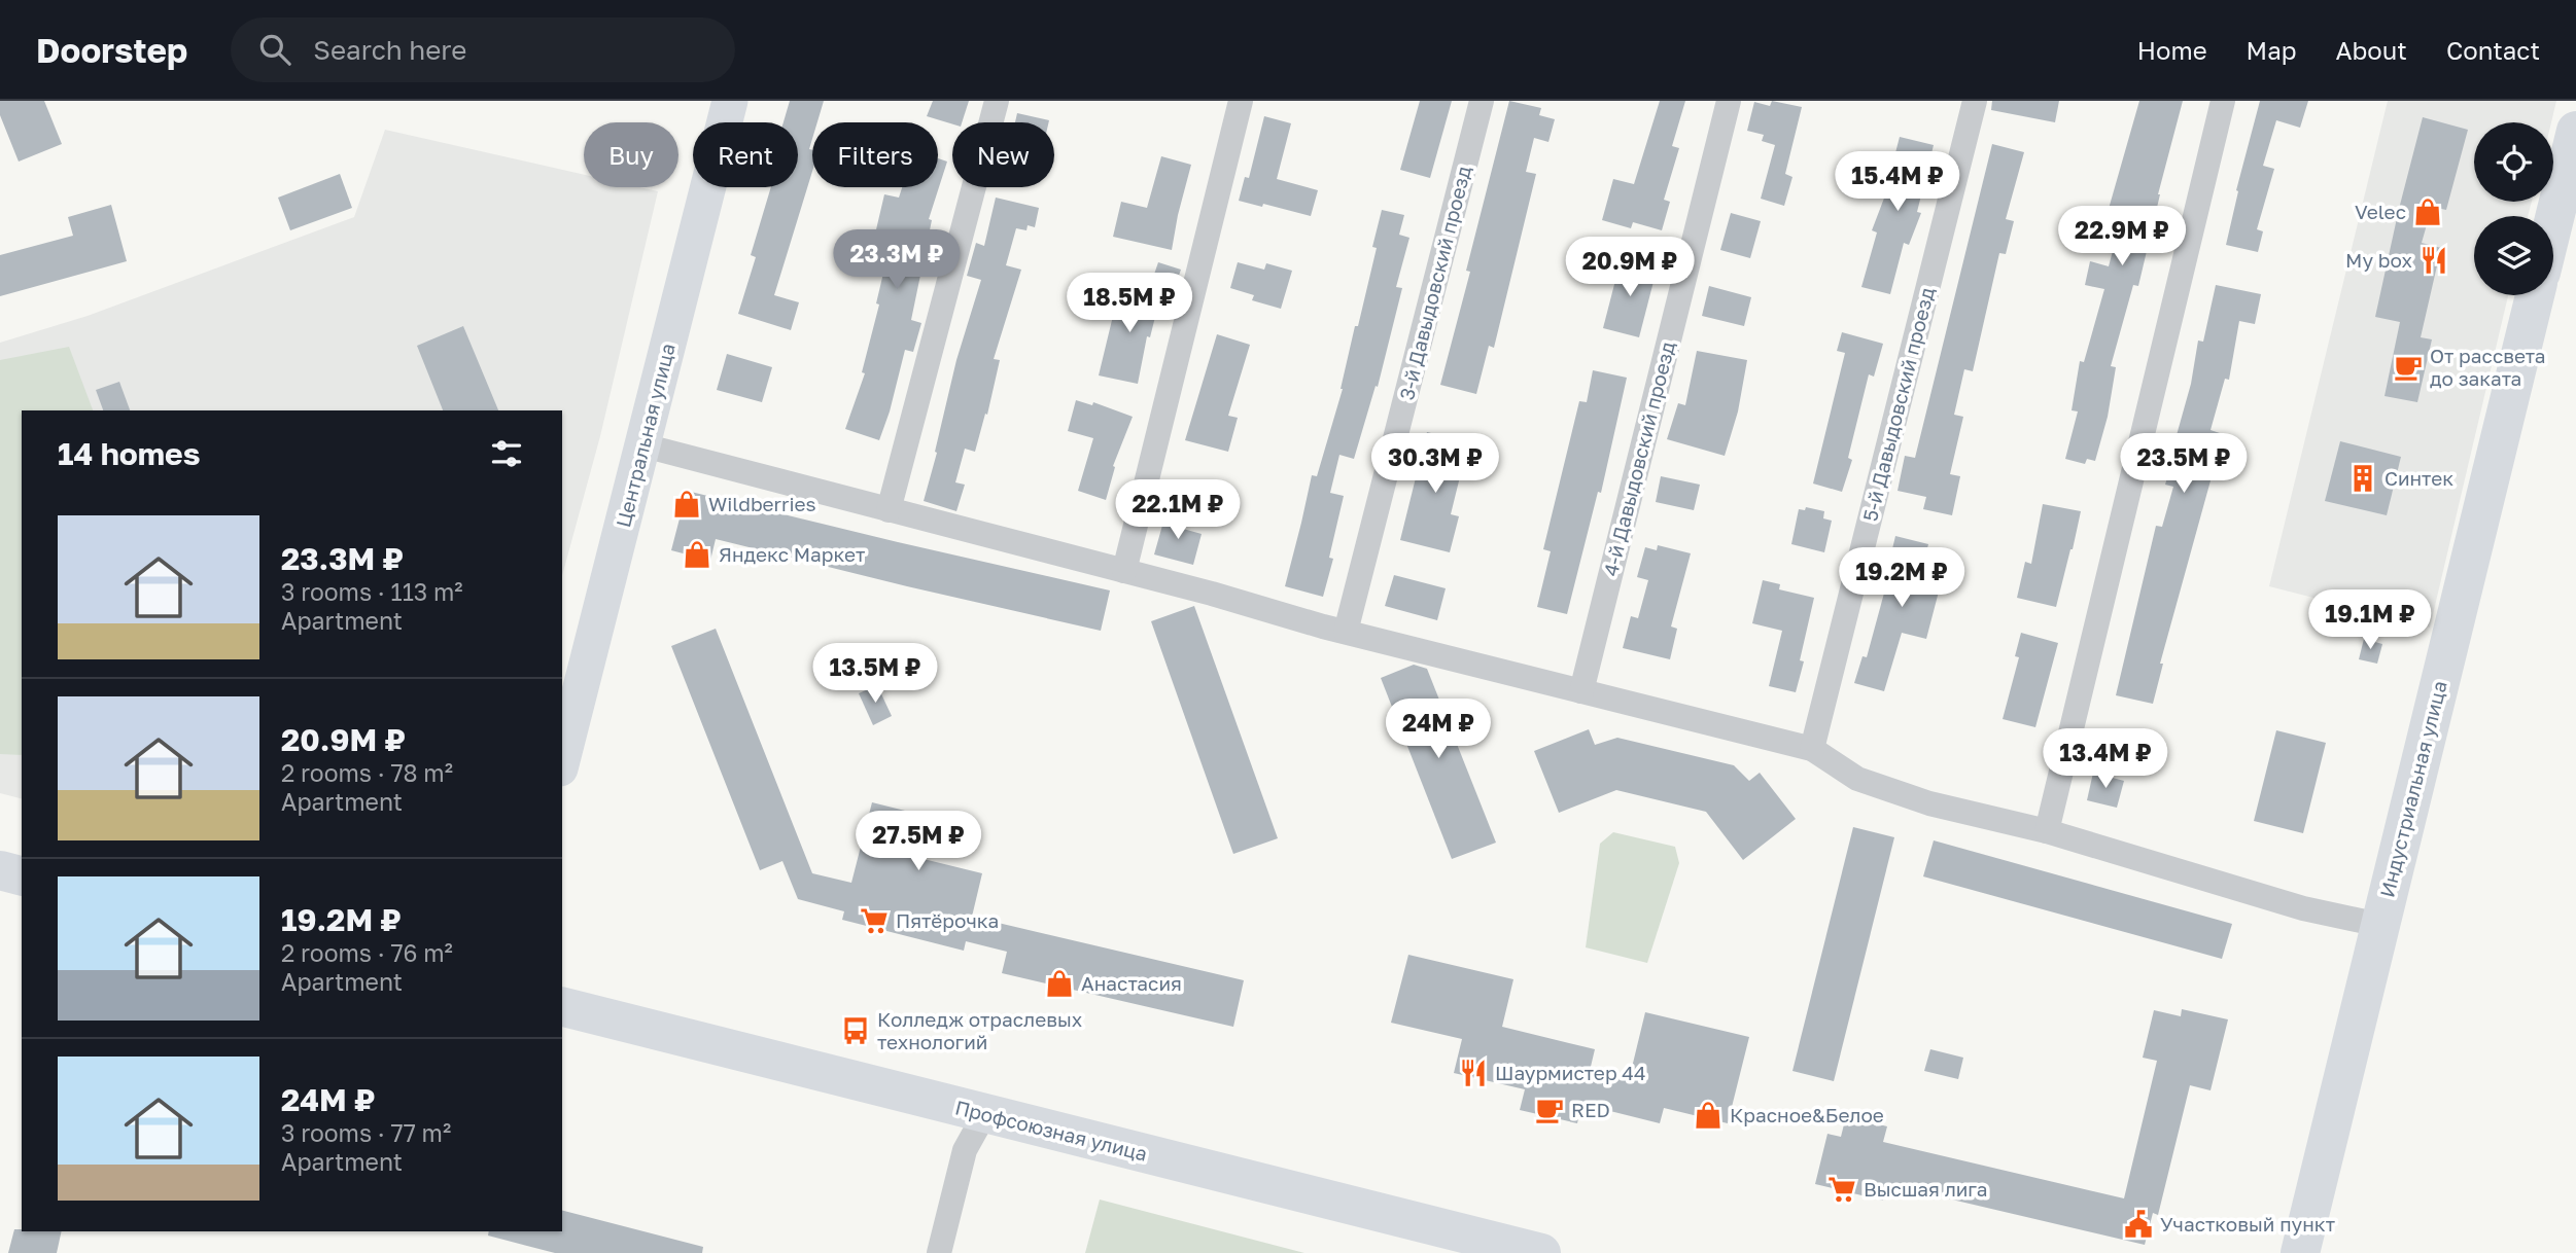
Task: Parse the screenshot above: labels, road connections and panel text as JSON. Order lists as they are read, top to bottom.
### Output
{
  "streets": {
    "highway": ["Индустриальная улица", "Профсоюзная улица"],
    "street": [
      "3-й Давыдовский проезд",
      "5-й Давыдовский проезд",
      "Центральная улица",
      "4-й Давыдовский проезд"
    ]
  },
  "places": {
    "shop": [
      "Velec",
      "Wildberries",
      "Яндекс Маркет",
      "Анастасия",
      "Красное&Белое"
    ],
    "restaurant": ["My box", "Шаурмистер 44"],
    "cafe": ["От рассвета до заката", "RED"],
    "building": ["Синтек"],
    "supermarket": ["Пятёрочка", "Высшая лига"],
    "bus stop": ["Колледж отраслевых технологий"],
    "public building": ["Участковый пункт"]
  },
  "page": {
    "header": "Doorstep",
    "search": "Search here",
    "nav": [
      "Home",
      "Map",
      "About",
      "Contact"
    ],
    "chip": [
      "Buy",
      "Rent",
      "Filters",
      "New"
    ],
    "price": [
      "15.4M ₽",
      "22.9M ₽",
      "23.3M ₽",
      "20.9M ₽",
      "18.5M ₽",
      "30.3M ₽",
      "23.5M ₽",
      "22.1M ₽",
      "19.2M ₽",
      "19.1M ₽",
      "13.5M ₽",
      "24M ₽",
      "13.4M ₽",
      "27.5M ₽"
    ],
    "heading": "14 homes",
    "list": [
      {
        "name": "23.3M ₽",
        "note": "3 rooms · 113 m² · Apartment"
      },
      {
        "name": "20.9M ₽",
        "note": "2 rooms · 78 m² · Apartment"
      },
      {
        "name": "19.2M ₽",
        "note": "2 rooms · 76 m² · Apartment"
      },
      {
        "name": "24M ₽",
        "note": "3 rooms · 77 m² · Apartment"
      }
    ]
  }
}
